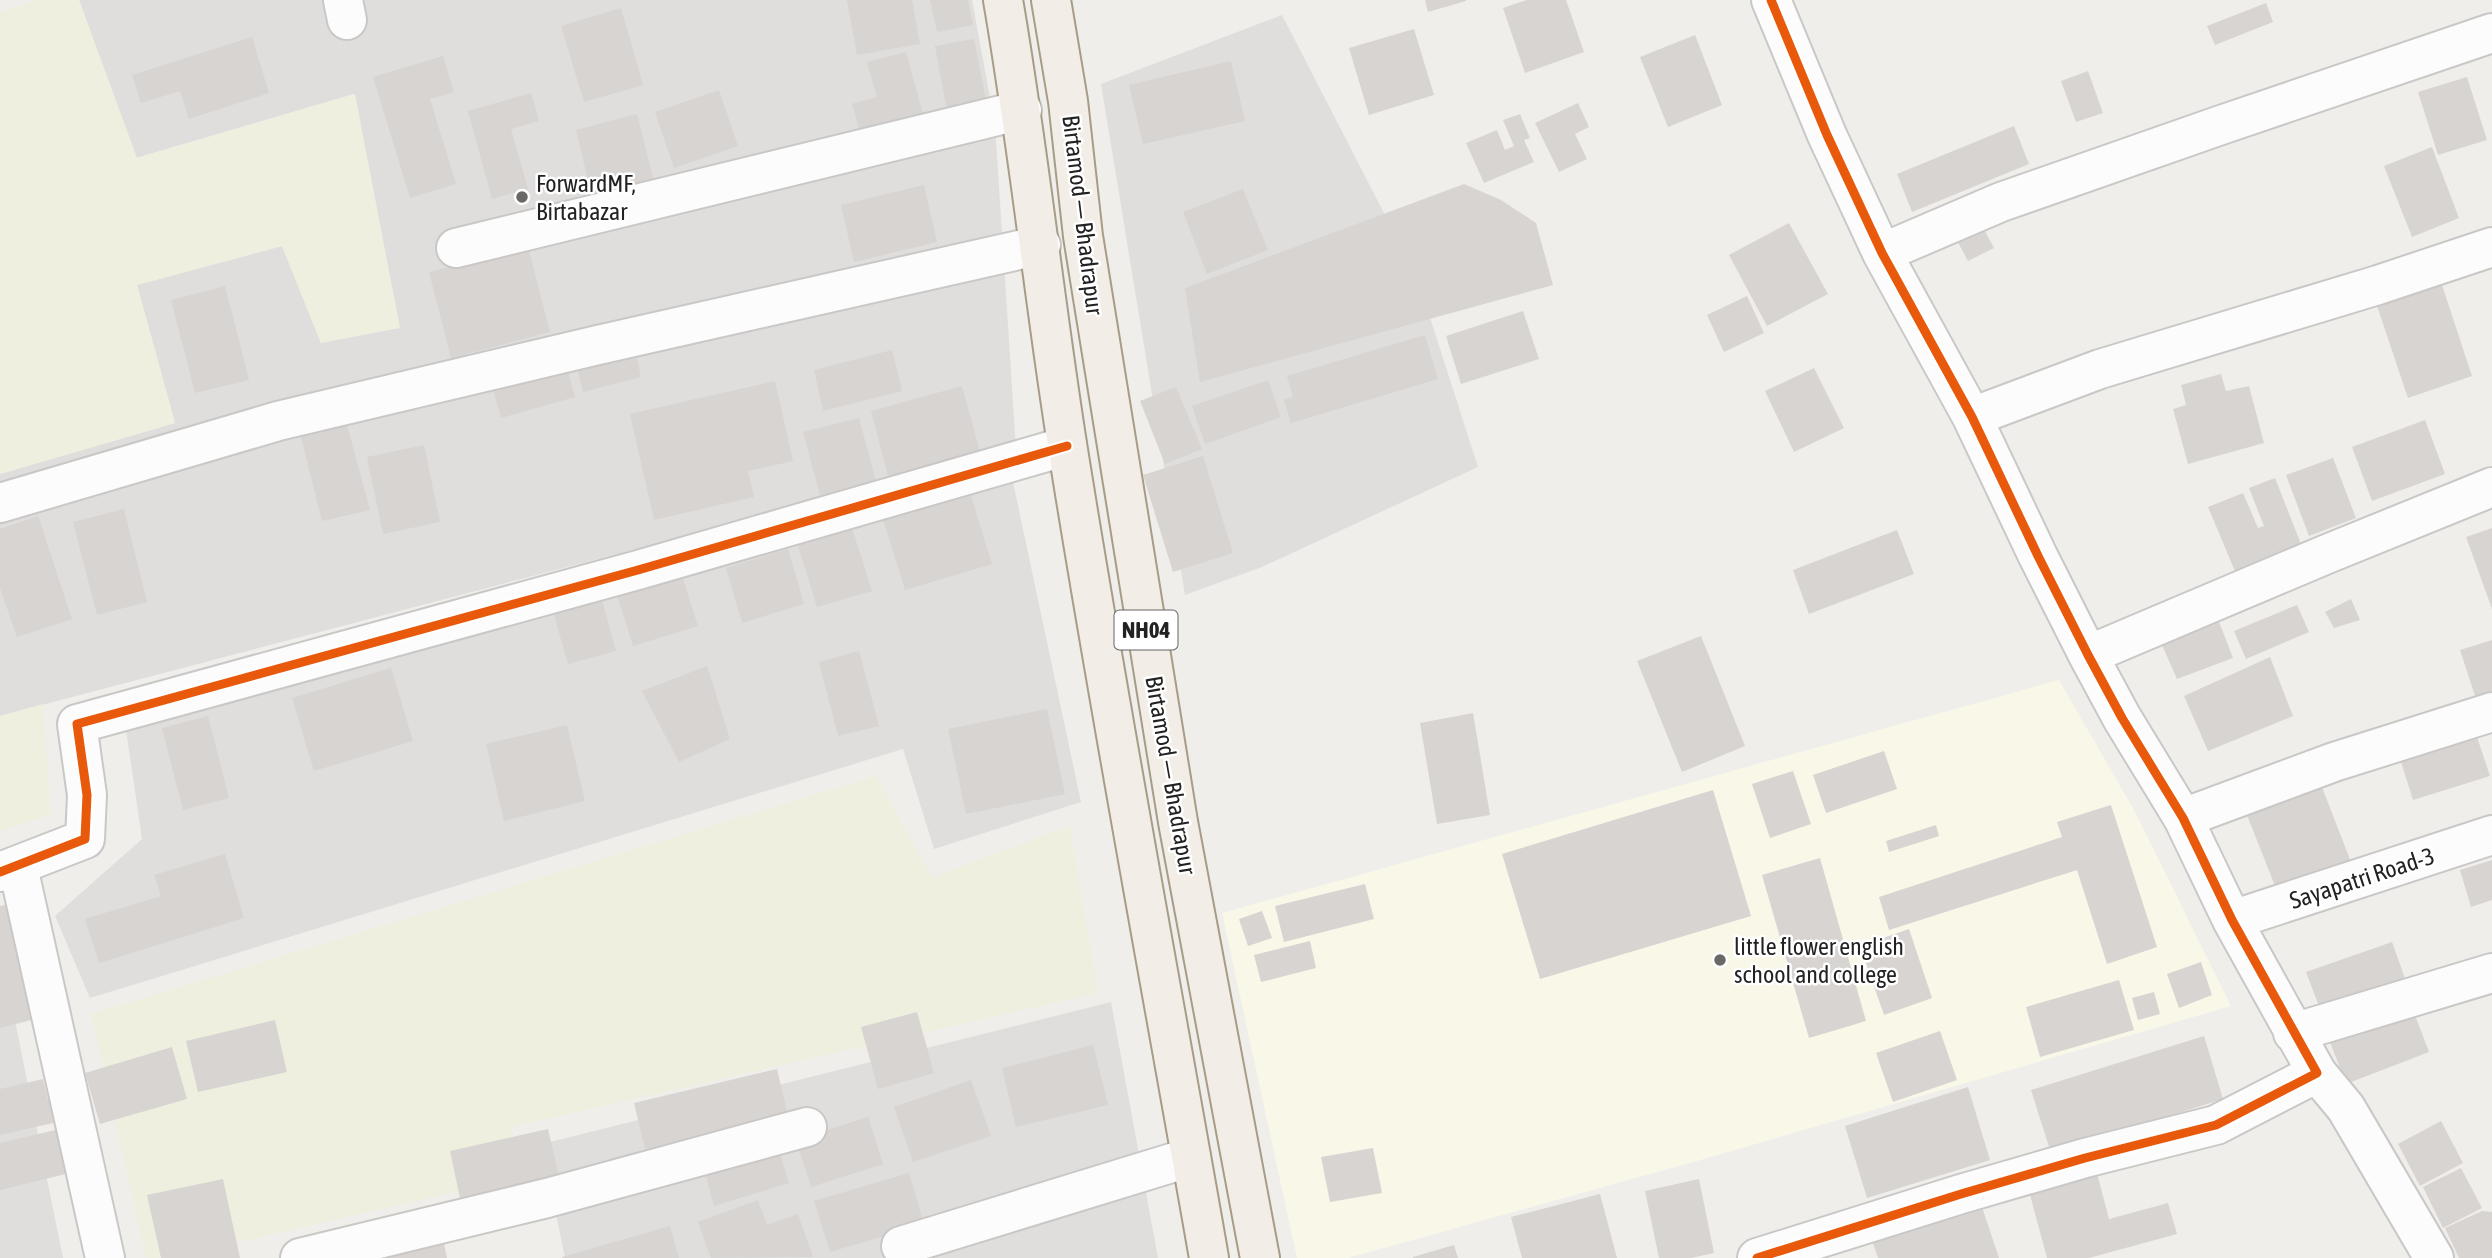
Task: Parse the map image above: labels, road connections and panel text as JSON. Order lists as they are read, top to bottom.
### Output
{
  "streets": {
    "main road": ["Birtamod — Bhadrapur", "NH04"],
    "street": ["Sayapatri Road-3"]
  },
  "places": ["ForwardMF, Birtabazar", "little flower english school and college"]
}
